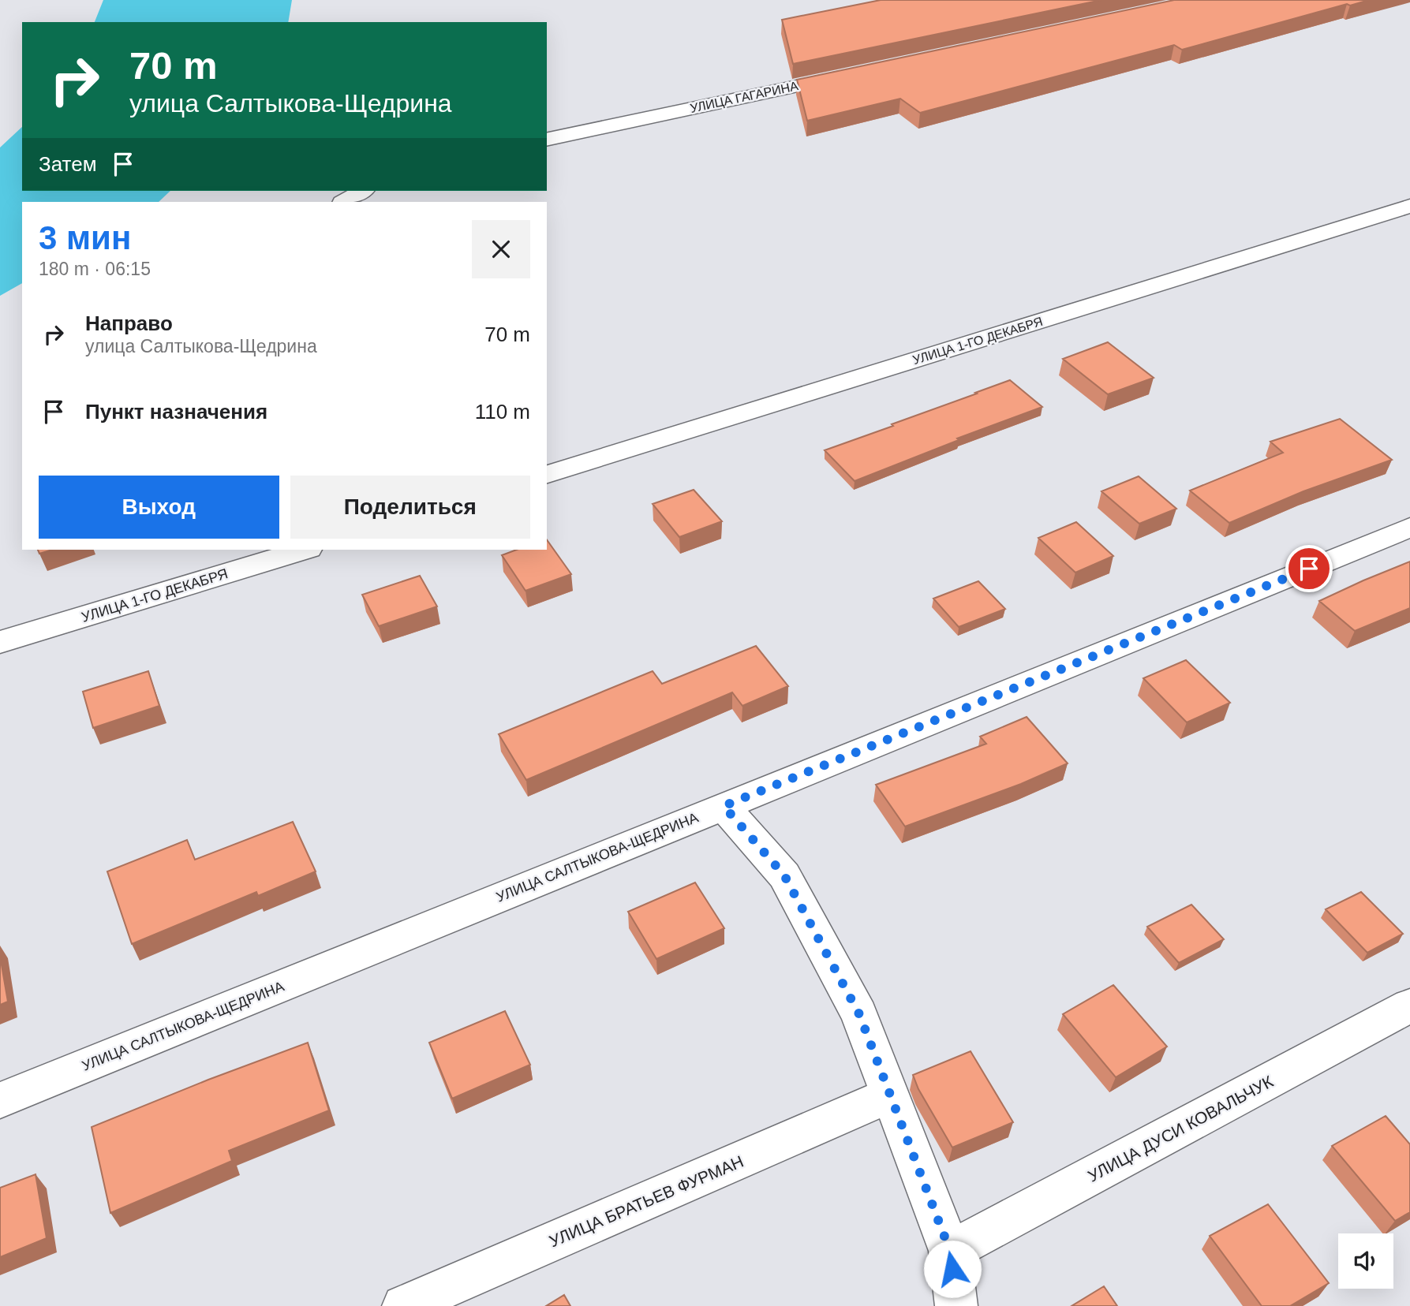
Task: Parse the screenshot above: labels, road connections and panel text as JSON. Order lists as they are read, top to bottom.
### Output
{
  "streets": {
    "street": [
      "УЛИЦА ГАГАРИНА",
      "УЛИЦА 1-ГО ДЕКАБРЯ",
      "УЛИЦА САЛТЫКОВА-ЩЕДРИНА",
      "УЛИЦА ДУСИ КОВАЛЬЧУК",
      "УЛИЦА БРАТЬЕВ ФУРМАН"
    ]
  },
  "page": {
    "turn": ["70 m", "улица Салтыкова-Щедрина"],
    "then": "Затем",
    "heading": ["3 мин", "180 m · 06:15"],
    "list": [
      {
        "name": "Направо",
        "note": "улица Салтыкова-Щедрина",
        "value": "70 m"
      },
      {
        "name": "Пункт назначения",
        "value": "110 m"
      }
    ],
    "buttons": ["Выход", "Поделиться"]
  }
}
